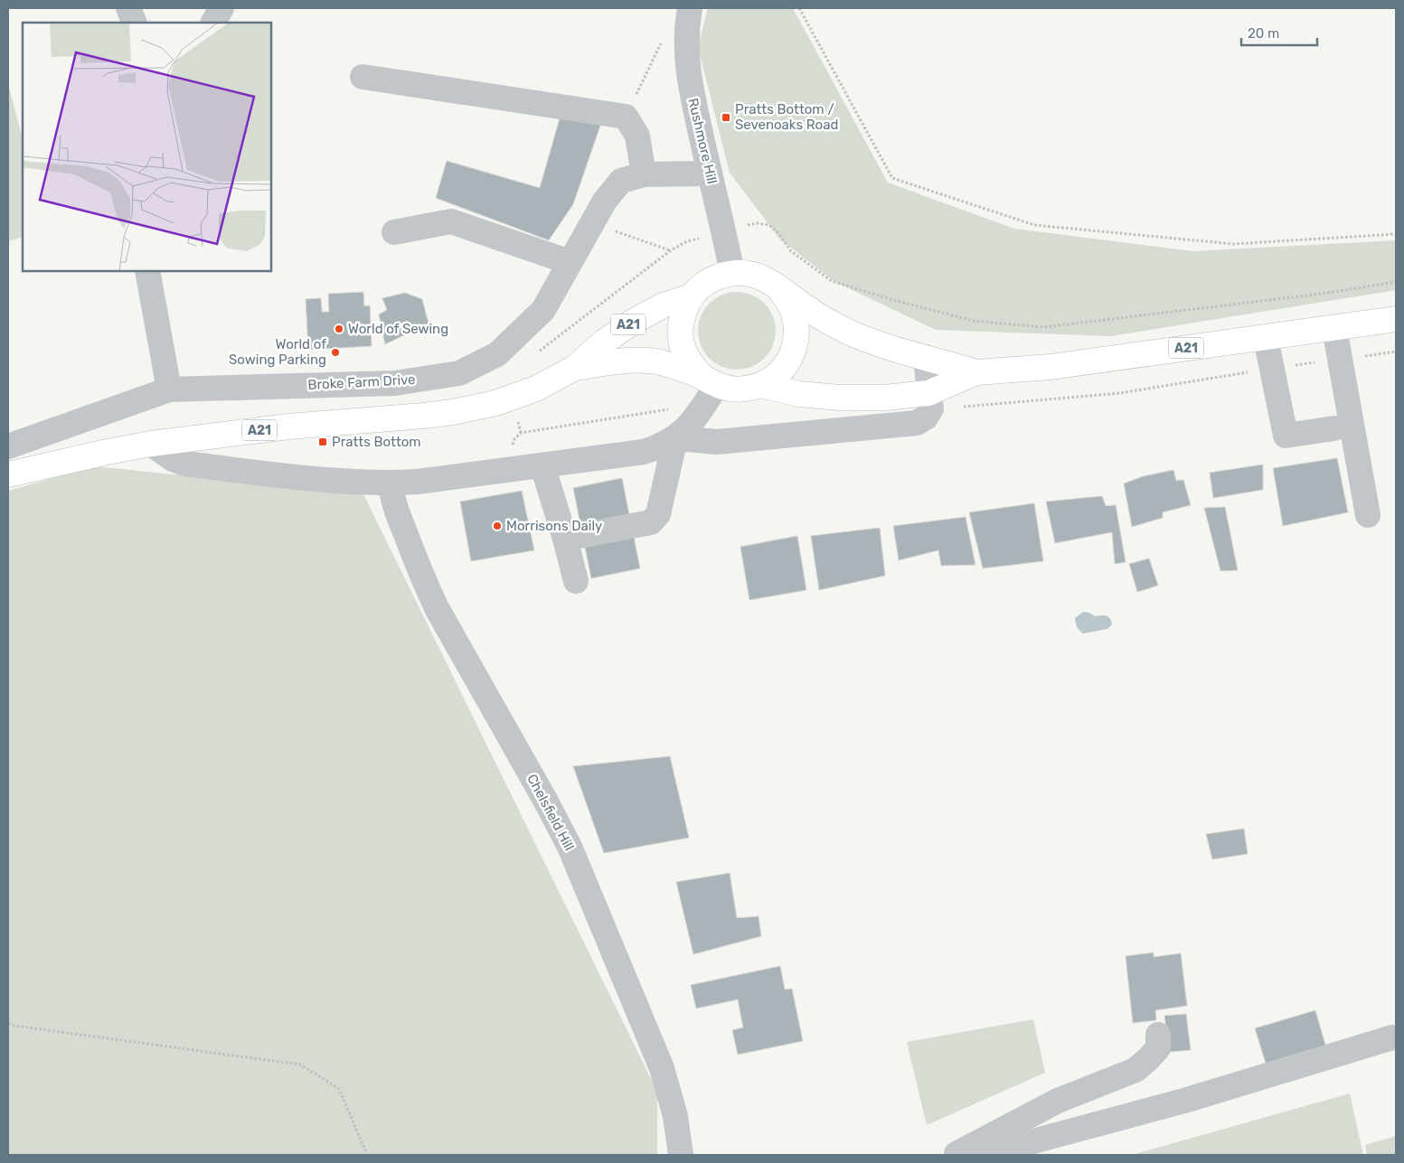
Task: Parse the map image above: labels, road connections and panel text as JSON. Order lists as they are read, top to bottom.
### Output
{
  "streets": {
    "highway": ["A21"],
    "street": ["Rushmore Hill", "Broke Farm Drive", "Chelsfield Hill"]
  },
  "crossings": [
    ["Rushmore Hill", "A21"],
    ["Rushmore Hill", "Broke Farm Drive"]
  ],
  "places": {
    "transit": ["Pratts Bottom / Sevenoaks Road", "Pratts Bottom"],
    "other": ["World of Sewing", "World of Sowing Parking", "Morrisons Daily"]
  },
  "scale_bar": "20 m"
}
